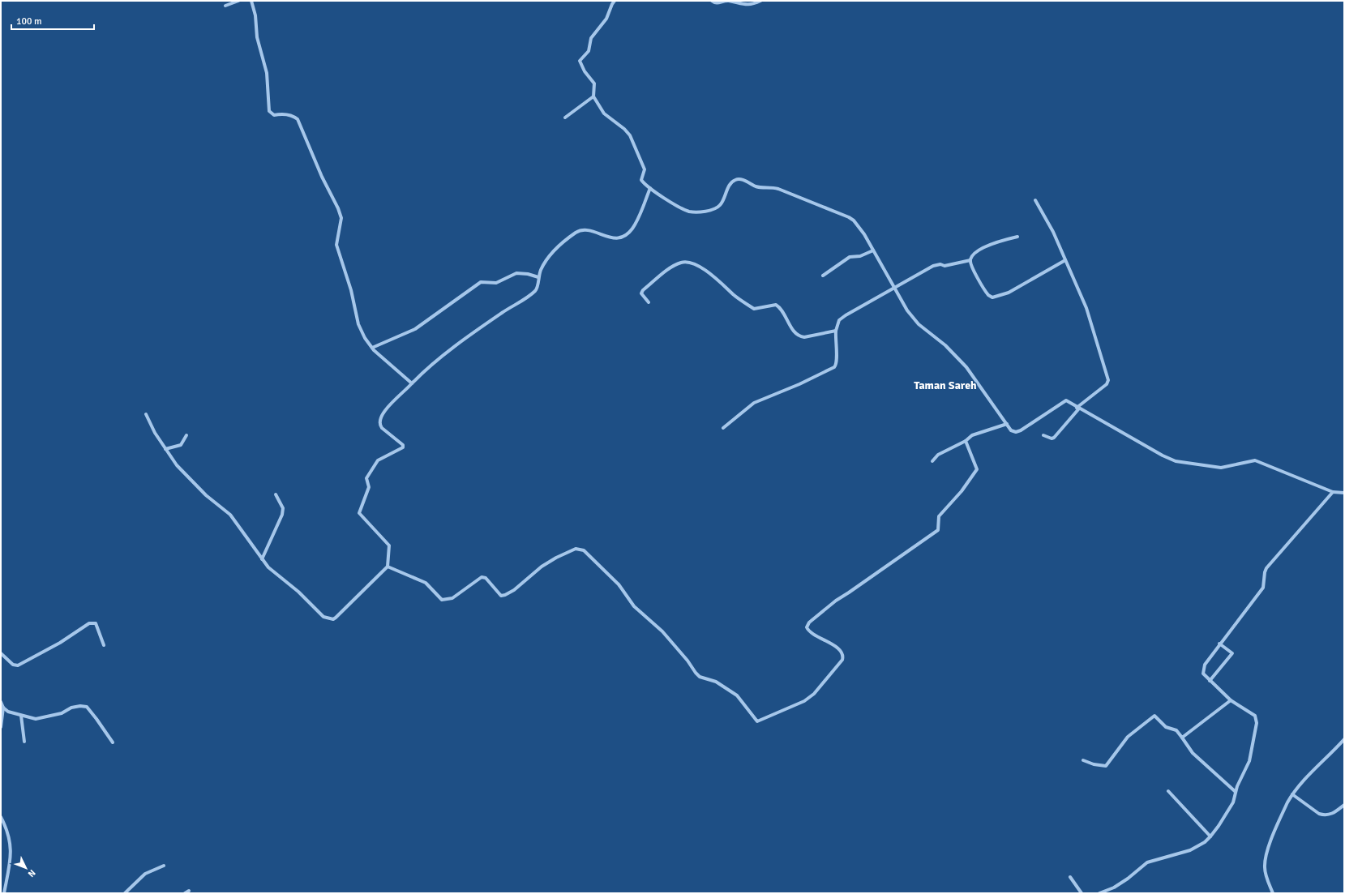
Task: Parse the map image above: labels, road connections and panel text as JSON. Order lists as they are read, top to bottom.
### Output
{
  "districts": ["Taman Sareh"],
  "scale_bar": "100 m",
  "north": "bottom right"
}
